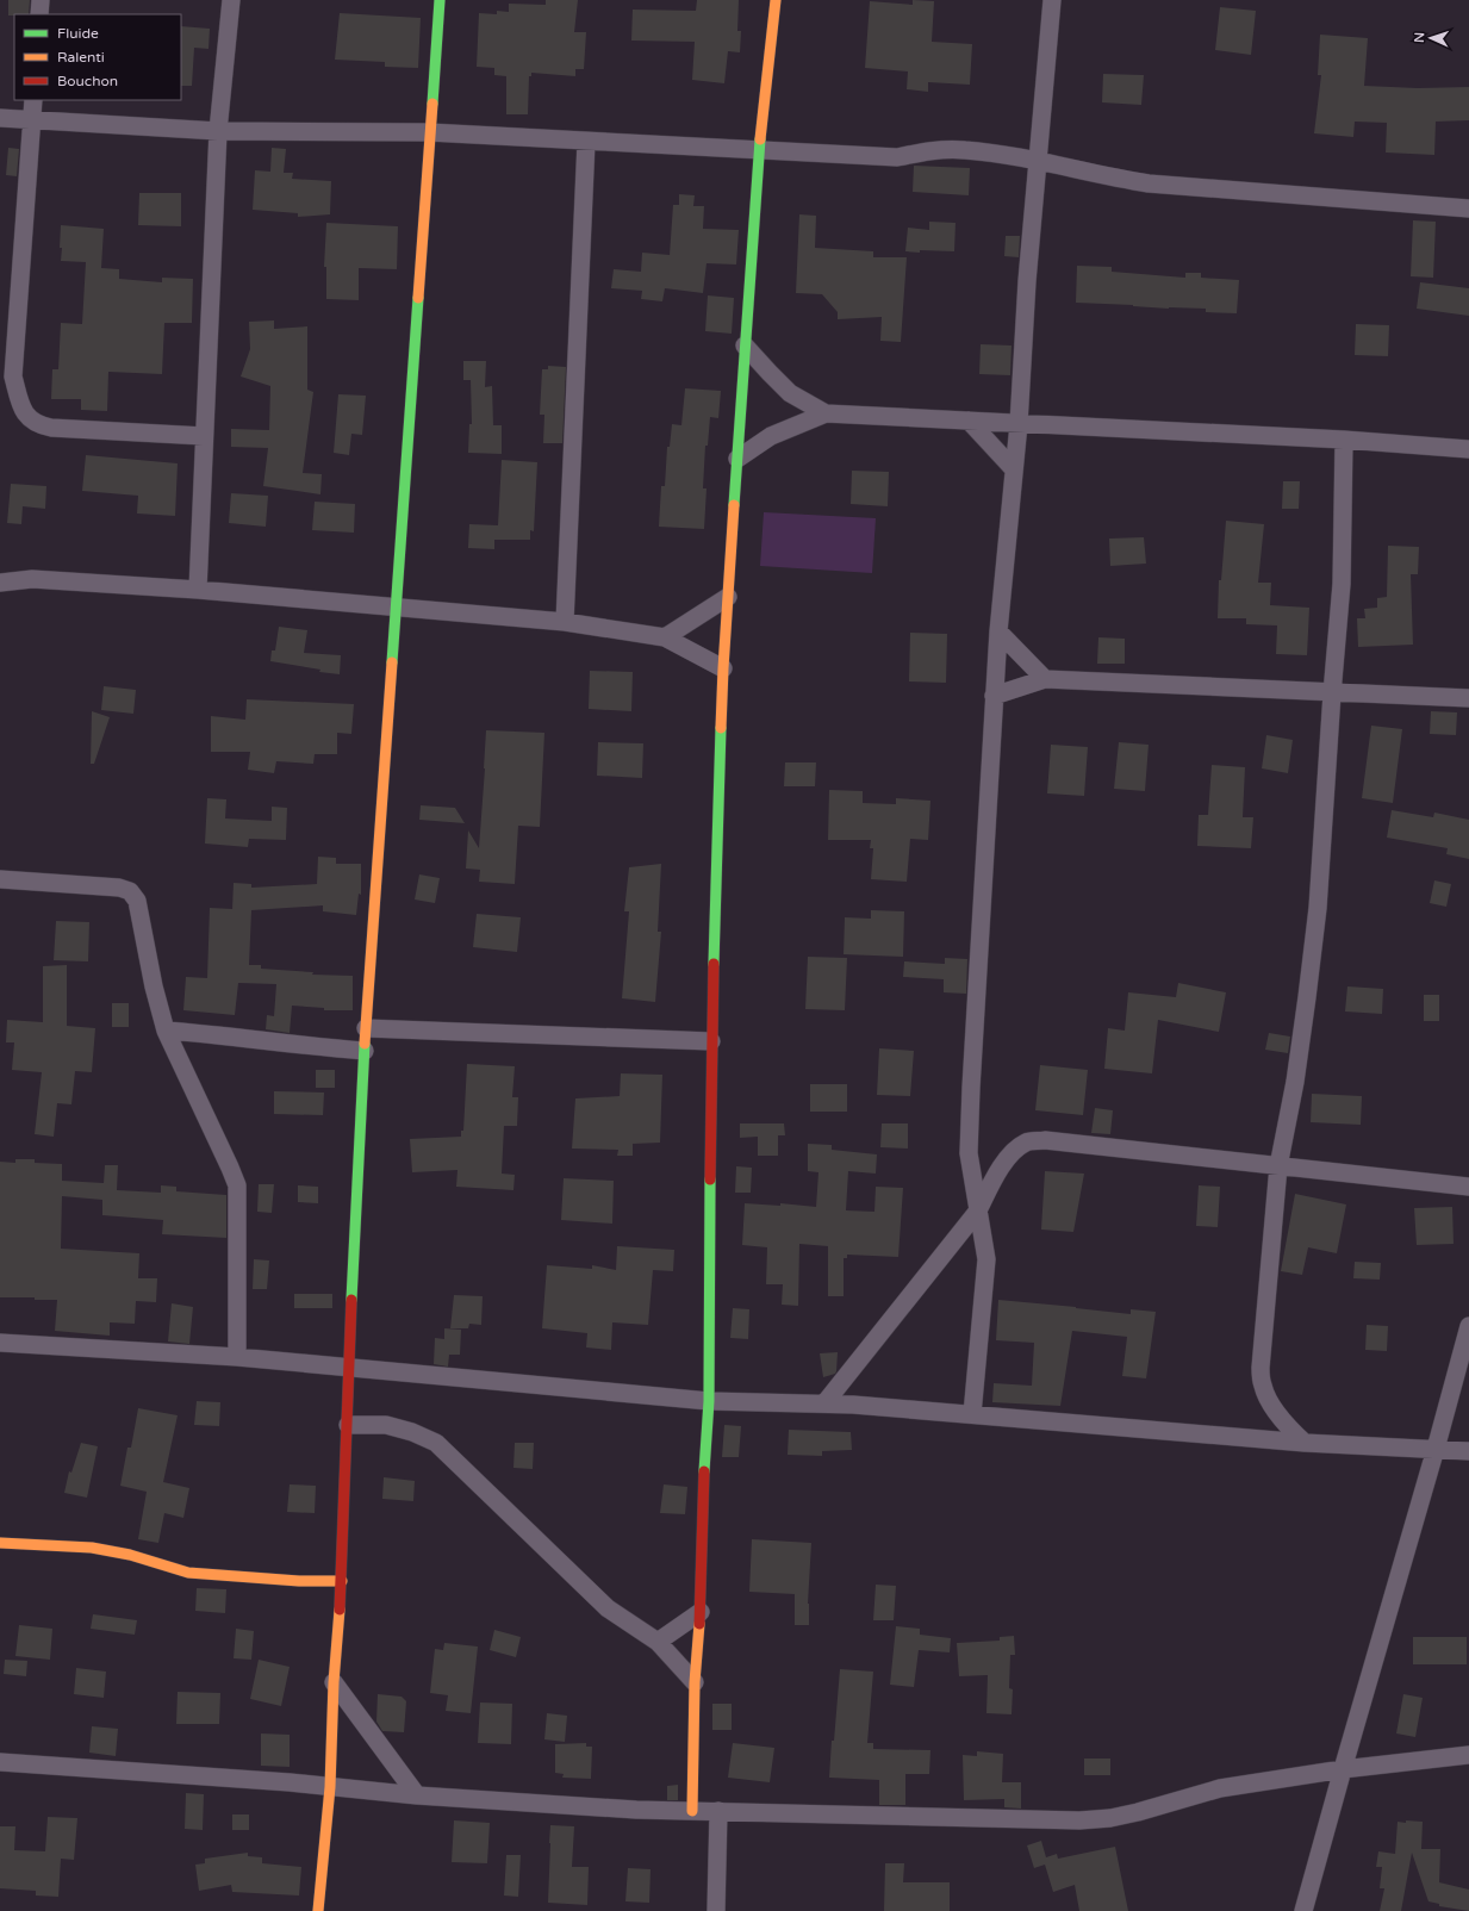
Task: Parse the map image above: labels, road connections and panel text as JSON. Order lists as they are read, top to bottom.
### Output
{
  "legend": ["Fluide", "Ralenti", "Bouchon"],
  "north": "left"
}
